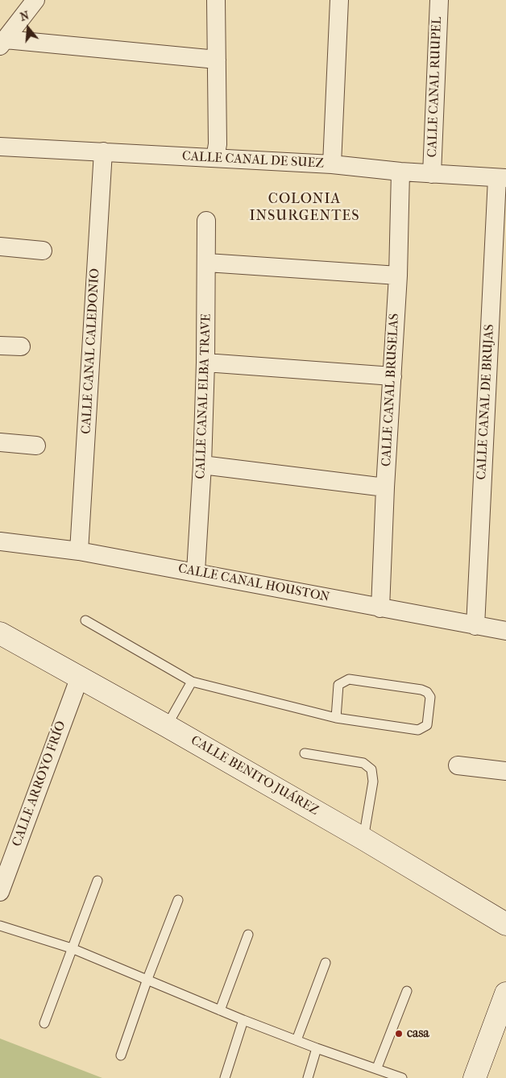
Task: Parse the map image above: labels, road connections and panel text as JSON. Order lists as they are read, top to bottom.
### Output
{
  "streets": {
    "street": [
      "CALLE CANAL RUUPEL",
      "CALLE CANAL DE SUEZ",
      "CALLE CANAL CALEDONIO",
      "CALLE CANAL BRUSELAS",
      "CALLE CANAL ELBA TRAVE",
      "CALLE CANAL DE BRUJAS",
      "CALLE CANAL HOUSTON",
      "CALLE BENITO JUÁREZ",
      "CALLE ARROYO FRÍO"
    ]
  },
  "crossings": [
    ["CALLE CANAL RUUPEL", "CALLE CANAL DE SUEZ"],
    ["CALLE CANAL DE SUEZ", "CALLE CANAL CALEDONIO"],
    ["CALLE CANAL DE SUEZ", "CALLE CANAL BRUSELAS"],
    ["CALLE CANAL DE SUEZ", "CALLE CANAL DE BRUJAS"],
    ["CALLE CANAL CALEDONIO", "CALLE CANAL HOUSTON"],
    ["CALLE CANAL BRUSELAS", "CALLE CANAL HOUSTON"],
    ["CALLE CANAL ELBA TRAVE", "CALLE CANAL HOUSTON"],
    ["CALLE CANAL DE BRUJAS", "CALLE CANAL HOUSTON"],
    ["CALLE BENITO JUÁREZ", "CALLE ARROYO FRÍO"]
  ],
  "districts": ["COLONIA INSURGENTES"],
  "places": ["casa"],
  "north": "top"
}
